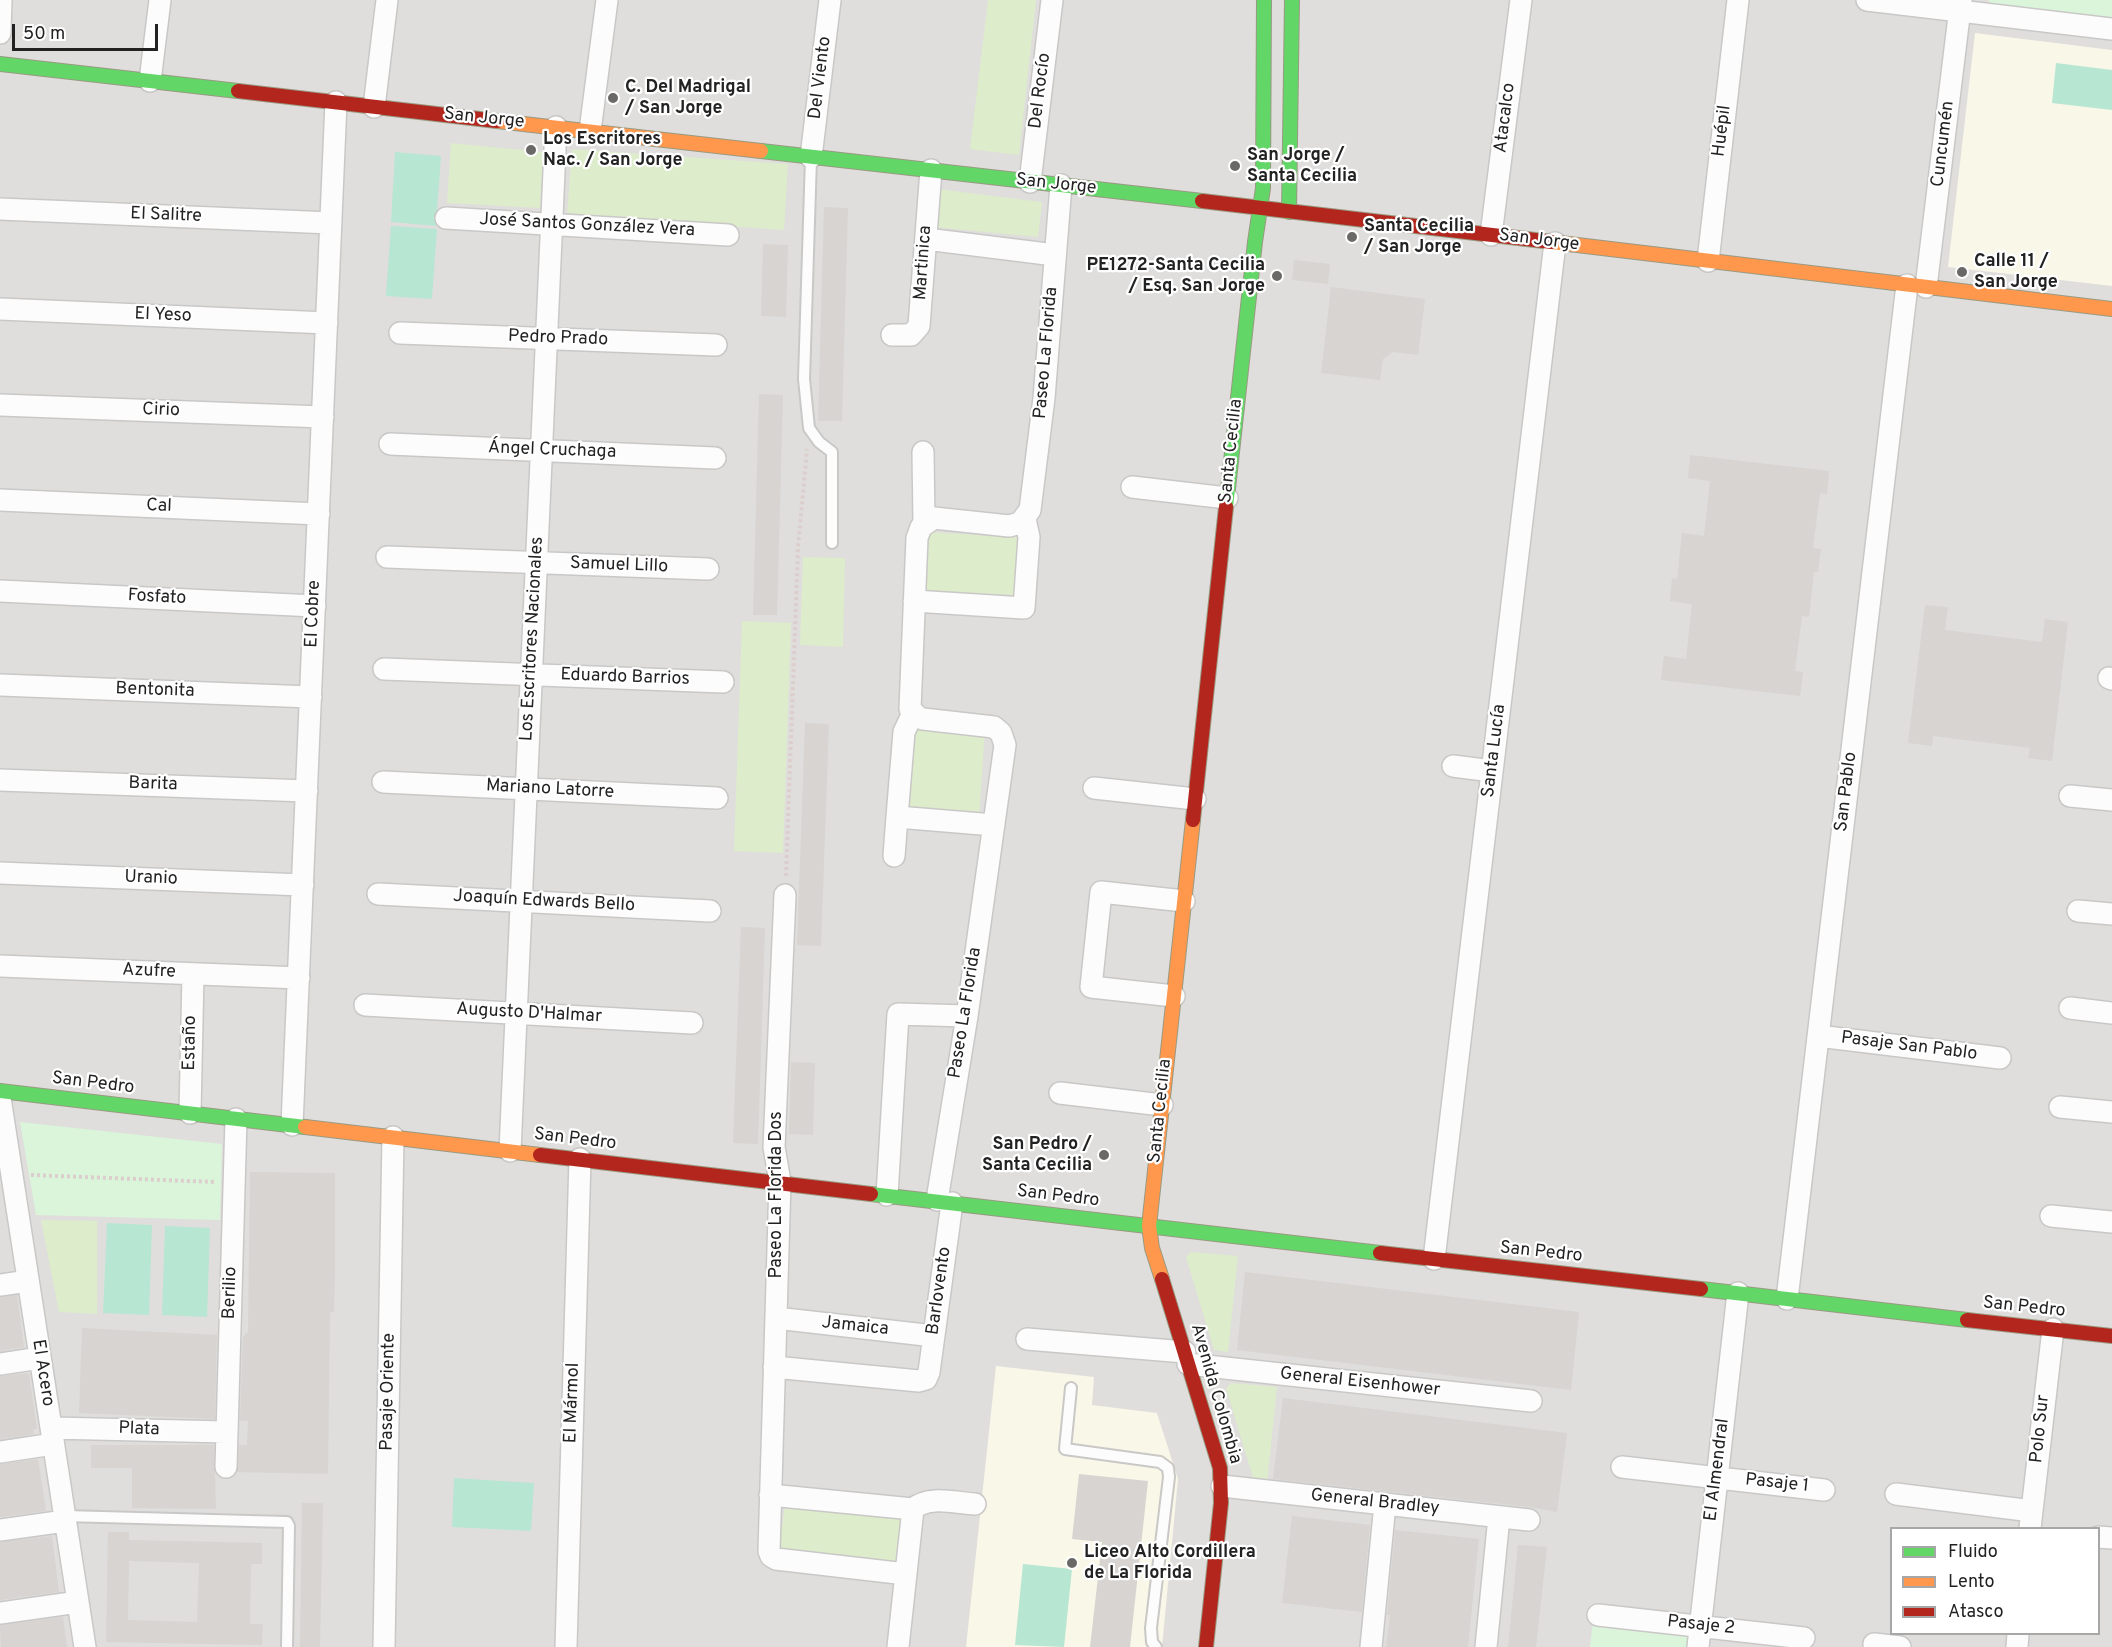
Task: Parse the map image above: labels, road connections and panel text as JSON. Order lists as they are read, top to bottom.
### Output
{
  "streets": {
    "street": [
      "Del Viento",
      "Del Rocío",
      "Atacalco",
      "San Jorge",
      "Huépil",
      "Cuncumén",
      "El Salitre",
      "José Santos González Vera",
      "Martinica",
      "El Yeso",
      "Pedro Prado",
      "Paseo La Florida",
      "Cirio",
      "Ángel Cruchaga",
      "Santa Cecilia",
      "Cal",
      "Samuel Lillo",
      "Fosfato",
      "El Cobre",
      "Los Escritores Nacionales",
      "Eduardo Barrios",
      "Bentonita",
      "Santa Lucía",
      "Barita",
      "Mariano Latorre",
      "San Pablo",
      "Uranio",
      "Joaquín Edwards Bello",
      "Azufre",
      "Augusto D'Halmar",
      "Estaño",
      "Pasaje San Pablo",
      "San Pedro",
      "Paseo La Florida Dos",
      "Barlovento",
      "Berilio",
      "Jamaica",
      "El Acero",
      "General Eisenhower",
      "Pasaje Oriente",
      "Avenida Colombia",
      "El Mármol",
      "Polo Sur",
      "Plata",
      "El Almendral",
      "Pasaje 1",
      "General Bradley",
      "Pasaje 2"
    ]
  },
  "crossings": [
    ["Del Viento", "San Jorge"],
    ["Del Rocío", "San Jorge"],
    ["Atacalco", "San Jorge"],
    ["San Jorge", "Huépil"],
    ["San Jorge", "Cuncumén"],
    ["San Jorge", "Martinica"],
    ["San Jorge", "Paseo La Florida"],
    ["San Jorge", "Santa Cecilia"],
    ["San Jorge", "El Cobre"],
    ["San Jorge", "Los Escritores Nacionales"],
    ["San Jorge", "Santa Lucía"],
    ["San Jorge", "San Pablo"],
    ["Cuncumén", "San Pablo"],
    ["El Salitre", "El Cobre"],
    ["José Santos González Vera", "Los Escritores Nacionales"],
    ["El Yeso", "El Cobre"],
    ["Pedro Prado", "Los Escritores Nacionales"],
    ["Paseo La Florida", "San Pedro"],
    ["Paseo La Florida", "Barlovento"],
    ["Cirio", "El Cobre"],
    ["Ángel Cruchaga", "Los Escritores Nacionales"],
    ["Santa Cecilia", "San Pedro"],
    ["Santa Cecilia", "Avenida Colombia"],
    ["Cal", "El Cobre"],
    ["Samuel Lillo", "Los Escritores Nacionales"],
    ["Fosfato", "El Cobre"],
    ["El Cobre", "Bentonita"],
    ["El Cobre", "Barita"],
    ["El Cobre", "Uranio"],
    ["El Cobre", "Azufre"],
    ["El Cobre", "San Pedro"],
    ["Los Escritores Nacionales", "Eduardo Barrios"],
    ["Los Escritores Nacionales", "Mariano Latorre"],
    ["Los Escritores Nacionales", "Joaquín Edwards Bello"],
    ["Los Escritores Nacionales", "Augusto D'Halmar"],
    ["Los Escritores Nacionales", "San Pedro"],
    ["Santa Lucía", "San Pedro"],
    ["San Pablo", "Pasaje San Pablo"],
    ["San Pablo", "San Pedro"],
    ["Azufre", "Estaño"],
    ["Estaño", "San Pedro"],
    ["San Pedro", "Paseo La Florida Dos"],
    ["San Pedro", "Barlovento"],
    ["San Pedro", "Berilio"],
    ["San Pedro", "Pasaje Oriente"],
    ["San Pedro", "Avenida Colombia"],
    ["San Pedro", "El Mármol"],
    ["San Pedro", "Polo Sur"],
    ["San Pedro", "El Almendral"],
    ["Paseo La Florida Dos", "Barlovento"],
    ["Paseo La Florida Dos", "Jamaica"],
    ["Barlovento", "Jamaica"],
    ["Berilio", "Plata"],
    ["El Acero", "Plata"],
    ["General Eisenhower", "Avenida Colombia"],
    ["Avenida Colombia", "General Bradley"],
    ["El Almendral", "Pasaje 1"],
    ["El Almendral", "Pasaje 2"]
  ],
  "places": [
    "C. Del Madrigal / San Jorge",
    "Los Escritores Nac. / San Jorge",
    "San Jorge / Santa Cecilia",
    "Santa Cecilia / San Jorge",
    "Calle 11 / San Jorge",
    "PE1272-Santa Cecilia / Esq. San Jorge",
    "San Pedro / Santa Cecilia",
    "Liceo Alto Cordillera de La Florida"
  ],
  "legend": ["Fluido", "Lento", "Atasco"],
  "scale_bar": "50 m"
}
